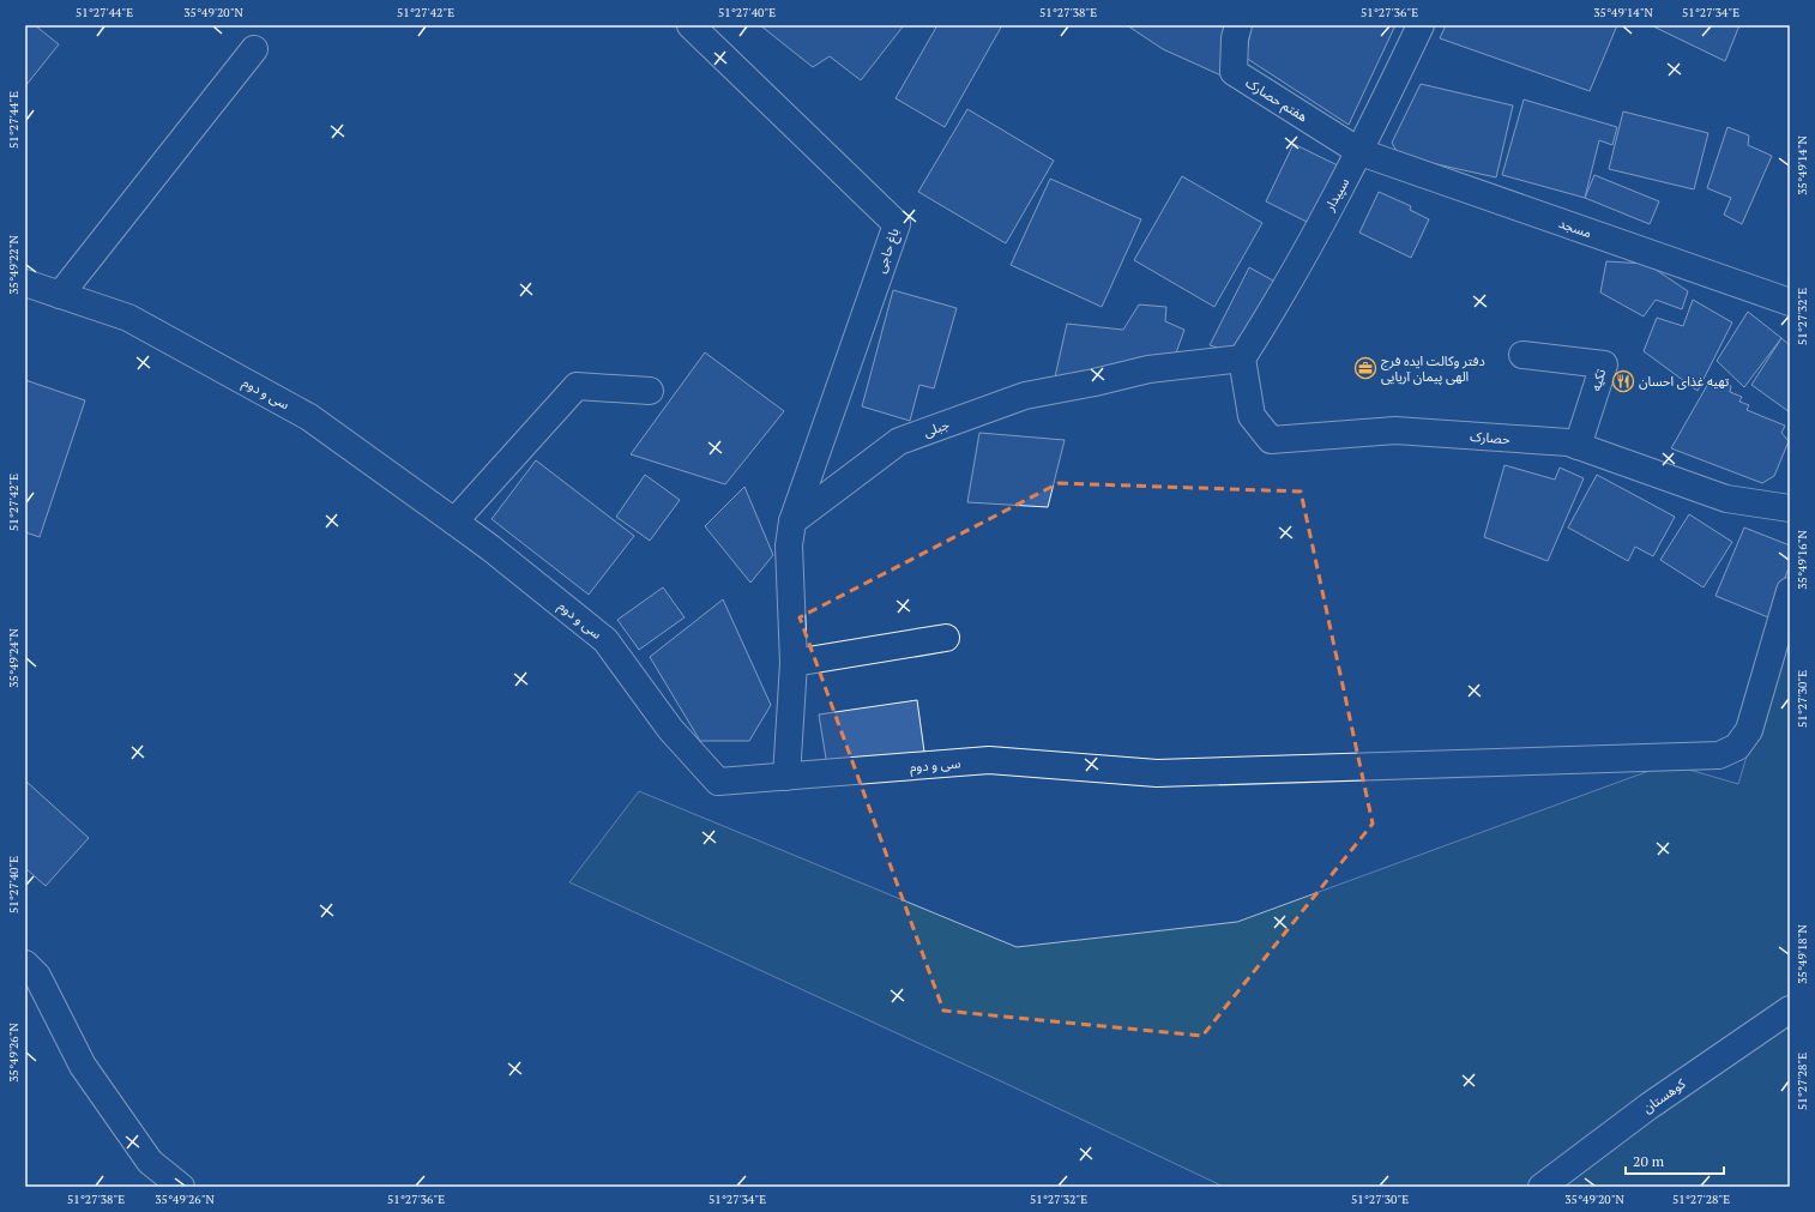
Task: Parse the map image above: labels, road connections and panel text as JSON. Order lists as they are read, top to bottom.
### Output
{
  "streets": {
    "street": [
      "هفتم حصارک",
      "سپیدار",
      "مسجد",
      "باغ حاجی",
      "تکیه",
      "سی و دوم",
      "جبلی",
      "حصارک",
      "کوهستان"
    ]
  },
  "crossings": [
    ["هفتم حصارک", "سپیدار"],
    ["هفتم حصارک", "مسجد"],
    ["سپیدار", "مسجد"],
    ["سپیدار", "جبلی"],
    ["سپیدار", "حصارک"],
    ["باغ حاجی", "جبلی"],
    ["تکیه", "حصارک"],
    ["جبلی", "حصارک"]
  ],
  "places": {
    "office": ["دفتر وکالت ایده فرج الهی پیمان آریایی"],
    "restaurant": ["تهیه غذای احسان"]
  },
  "scale_bar": "20 m",
  "coordinates": [
    "51°27'44\"E",
    "35°49'20\"N",
    "51°27'42\"E",
    "51°27'40\"E",
    "51°27'38\"E",
    "51°27'36\"E",
    "35°49'14\"N",
    "51°27'34\"E",
    "35°49'22\"N",
    "51°27'32\"E",
    "35°49'16\"N",
    "35°49'24\"N",
    "51°27'30\"E",
    "35°49'18\"N",
    "35°49'26\"N",
    "51°27'28\"E"
  ]
}
